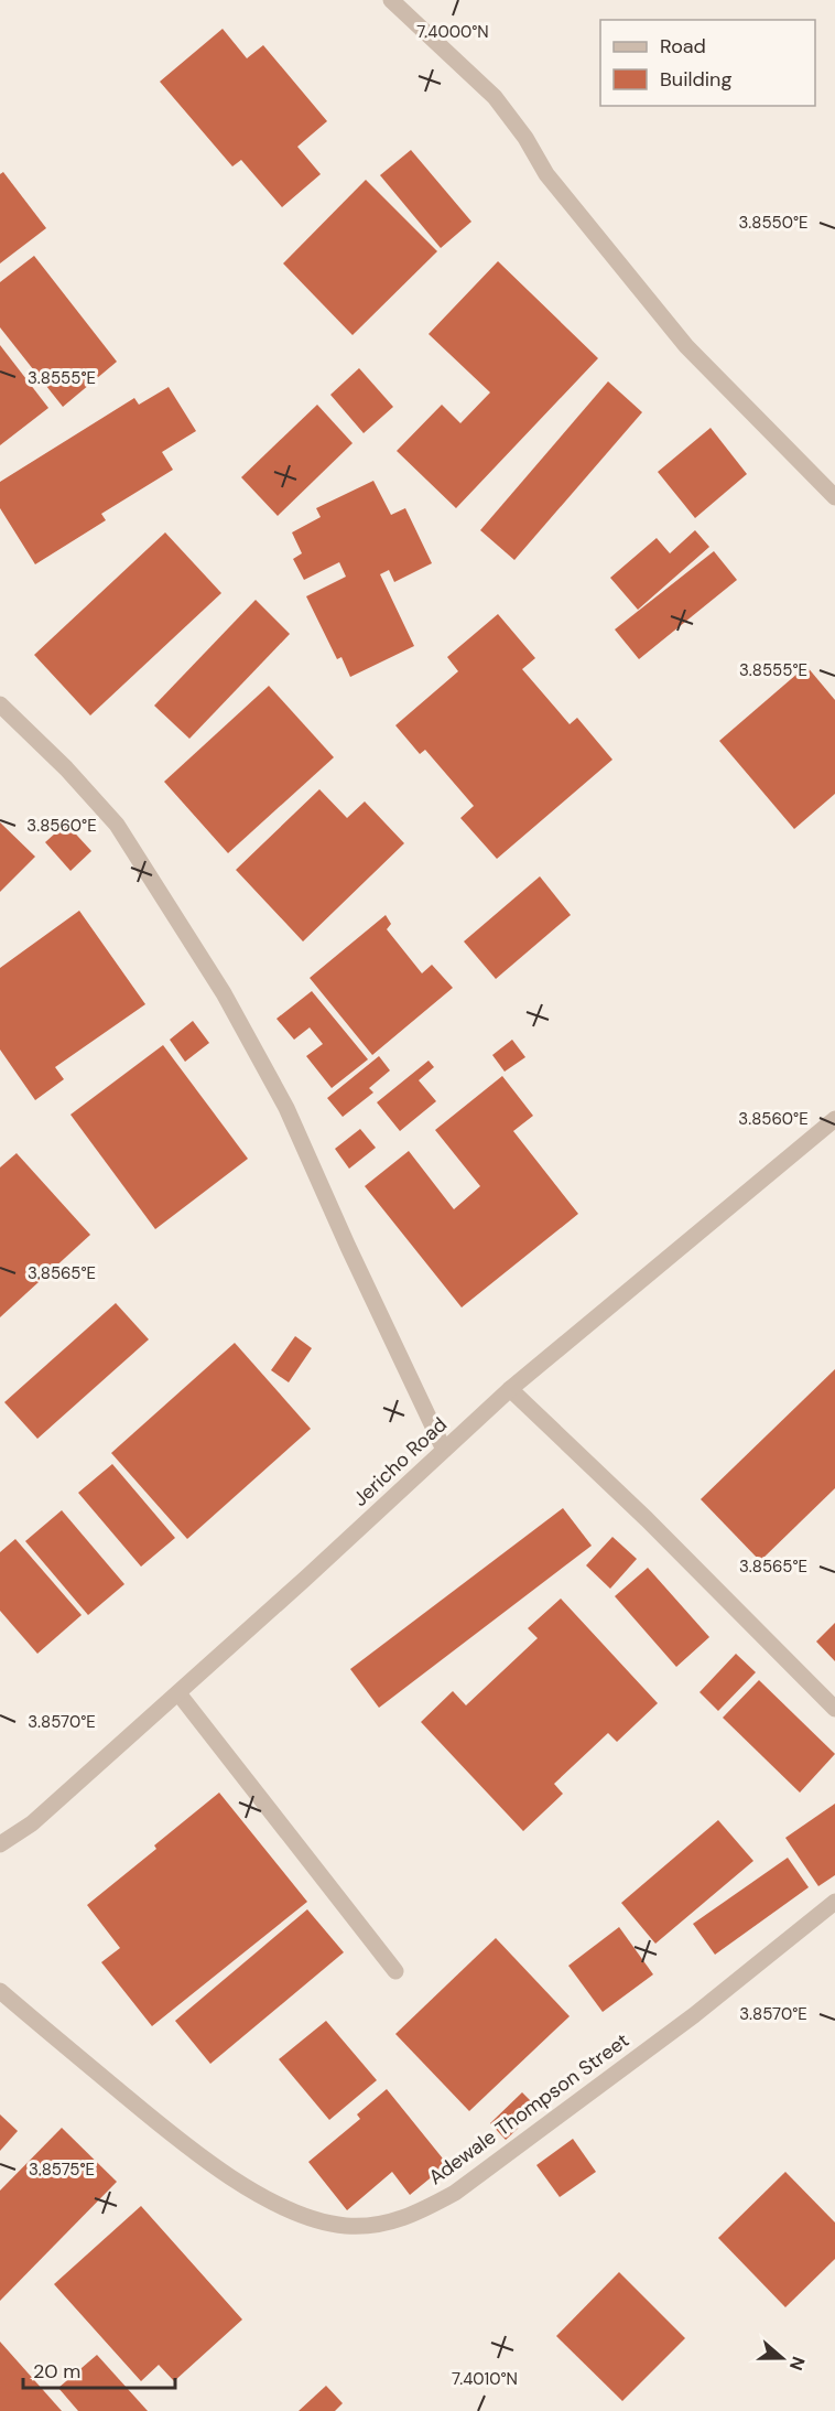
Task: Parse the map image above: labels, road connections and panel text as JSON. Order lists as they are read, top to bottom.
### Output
{
  "streets": {
    "street": ["Jericho Road", "Adewale Thompson Street"]
  },
  "legend": ["Road", "Building"],
  "scale_bar": "20 m",
  "north": "right",
  "coordinates": [
    "7.4000°N",
    "3.8550°E",
    "3.8555°E",
    "3.8560°E",
    "3.8565°E",
    "3.8570°E",
    "3.8575°E",
    "7.4010°N"
  ]
}
